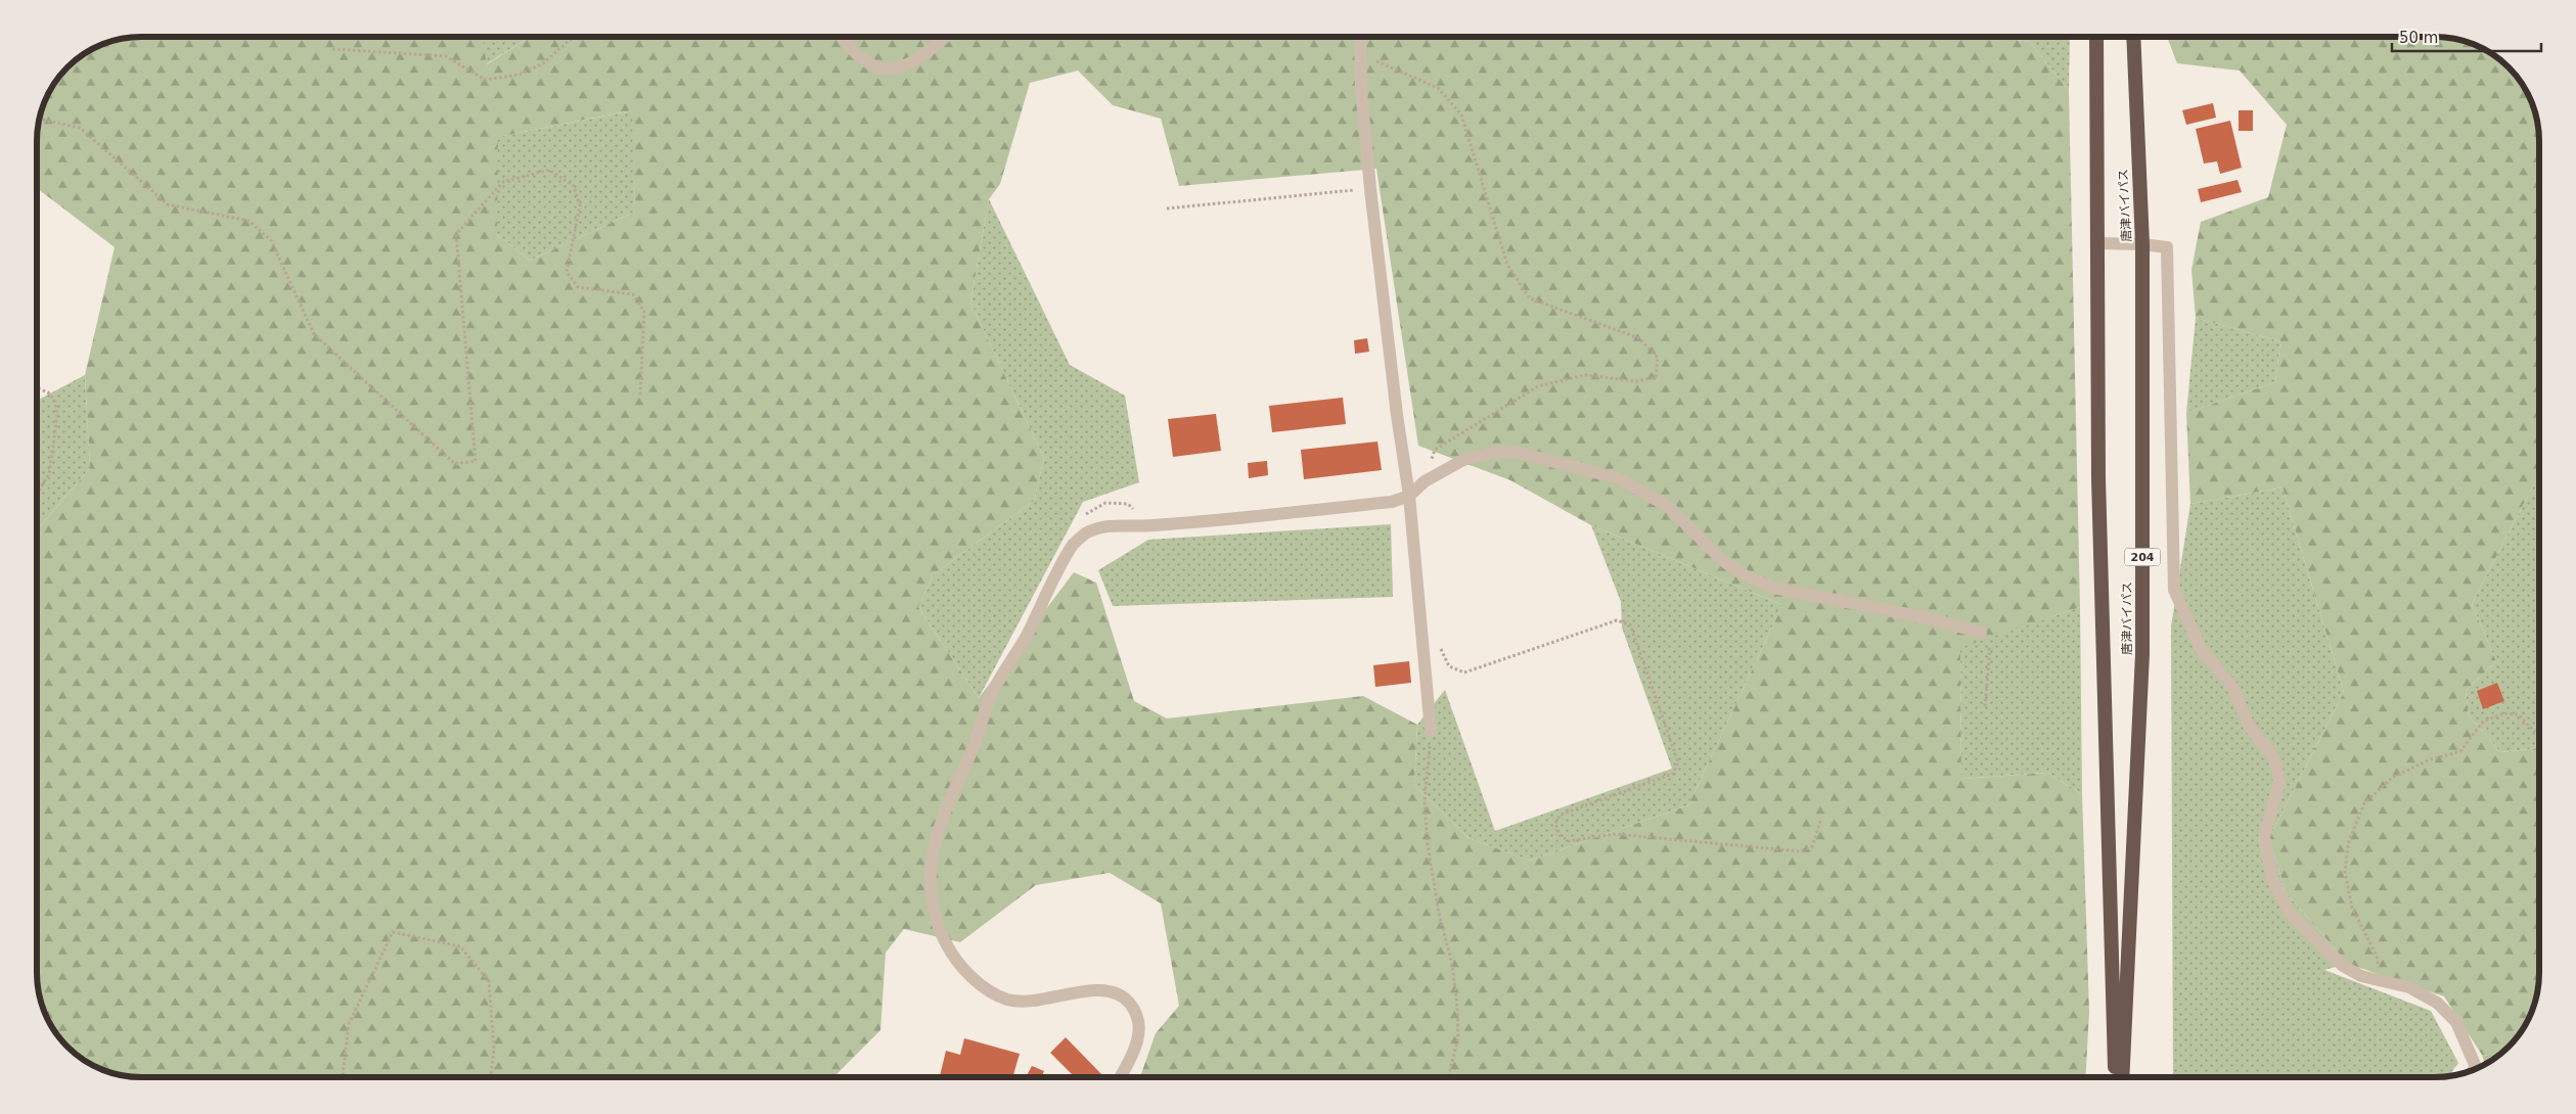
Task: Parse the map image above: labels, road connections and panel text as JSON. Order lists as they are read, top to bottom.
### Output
{
  "streets": {
    "highway": ["唐津バイパス", "204"]
  },
  "scale_bar": "50 m"
}
